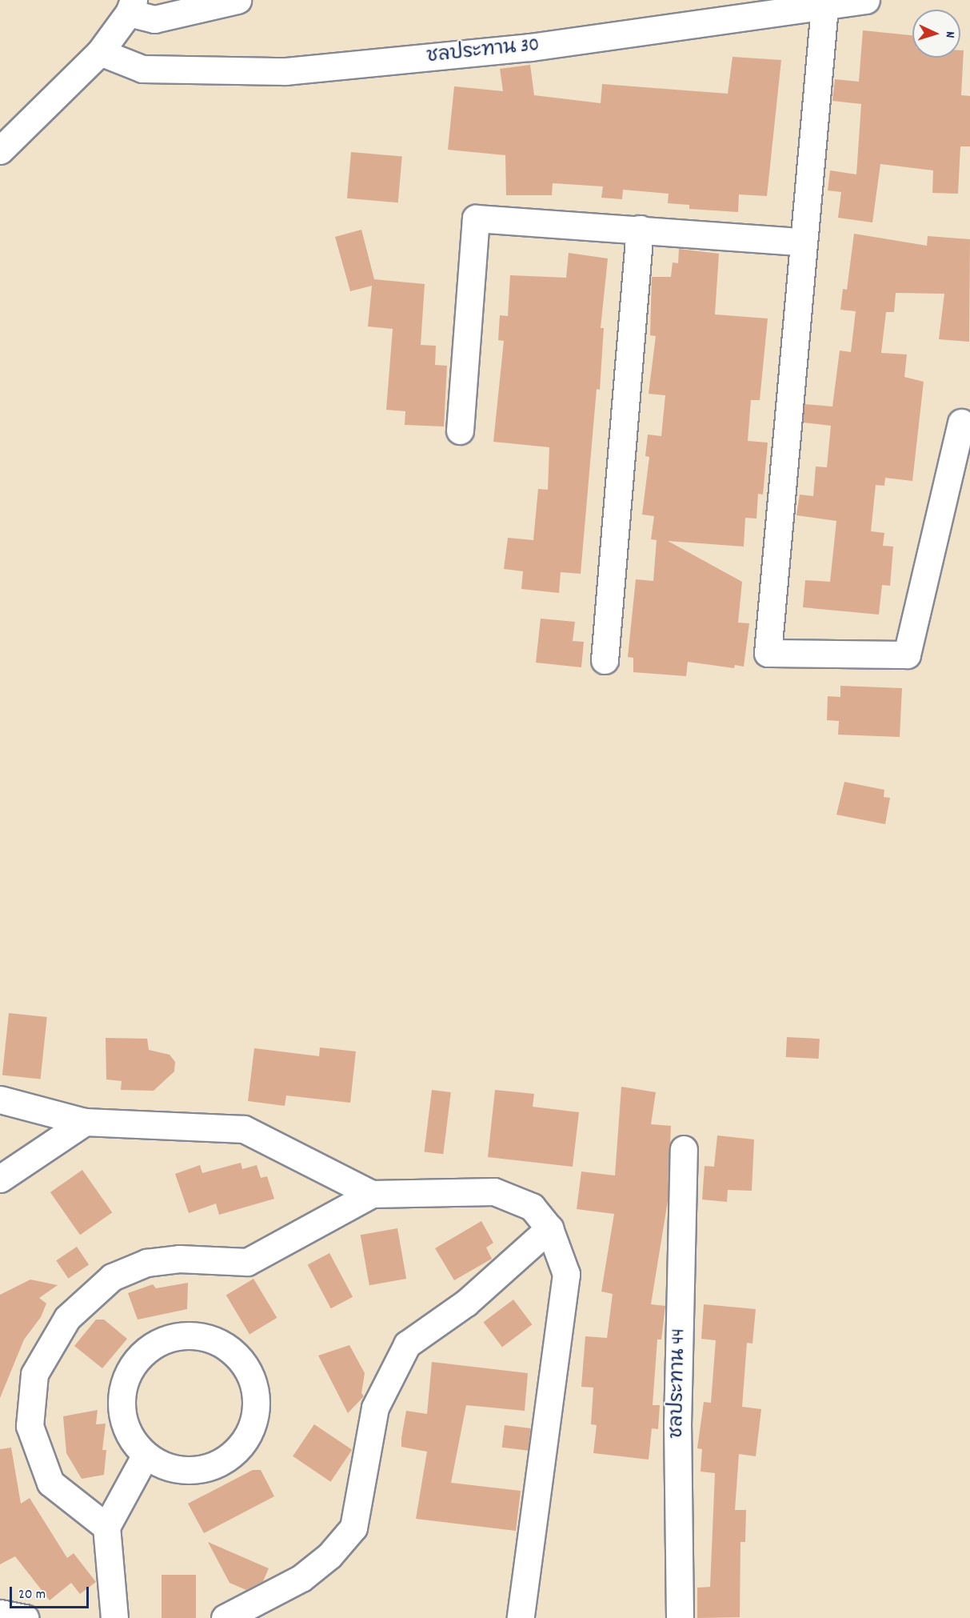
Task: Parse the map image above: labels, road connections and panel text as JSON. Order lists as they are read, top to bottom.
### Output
{
  "streets": {
    "street": ["ชลประทาน 30", "ชลประทาน 44"]
  },
  "scale_bar": "20 m",
  "north": "right"
}
